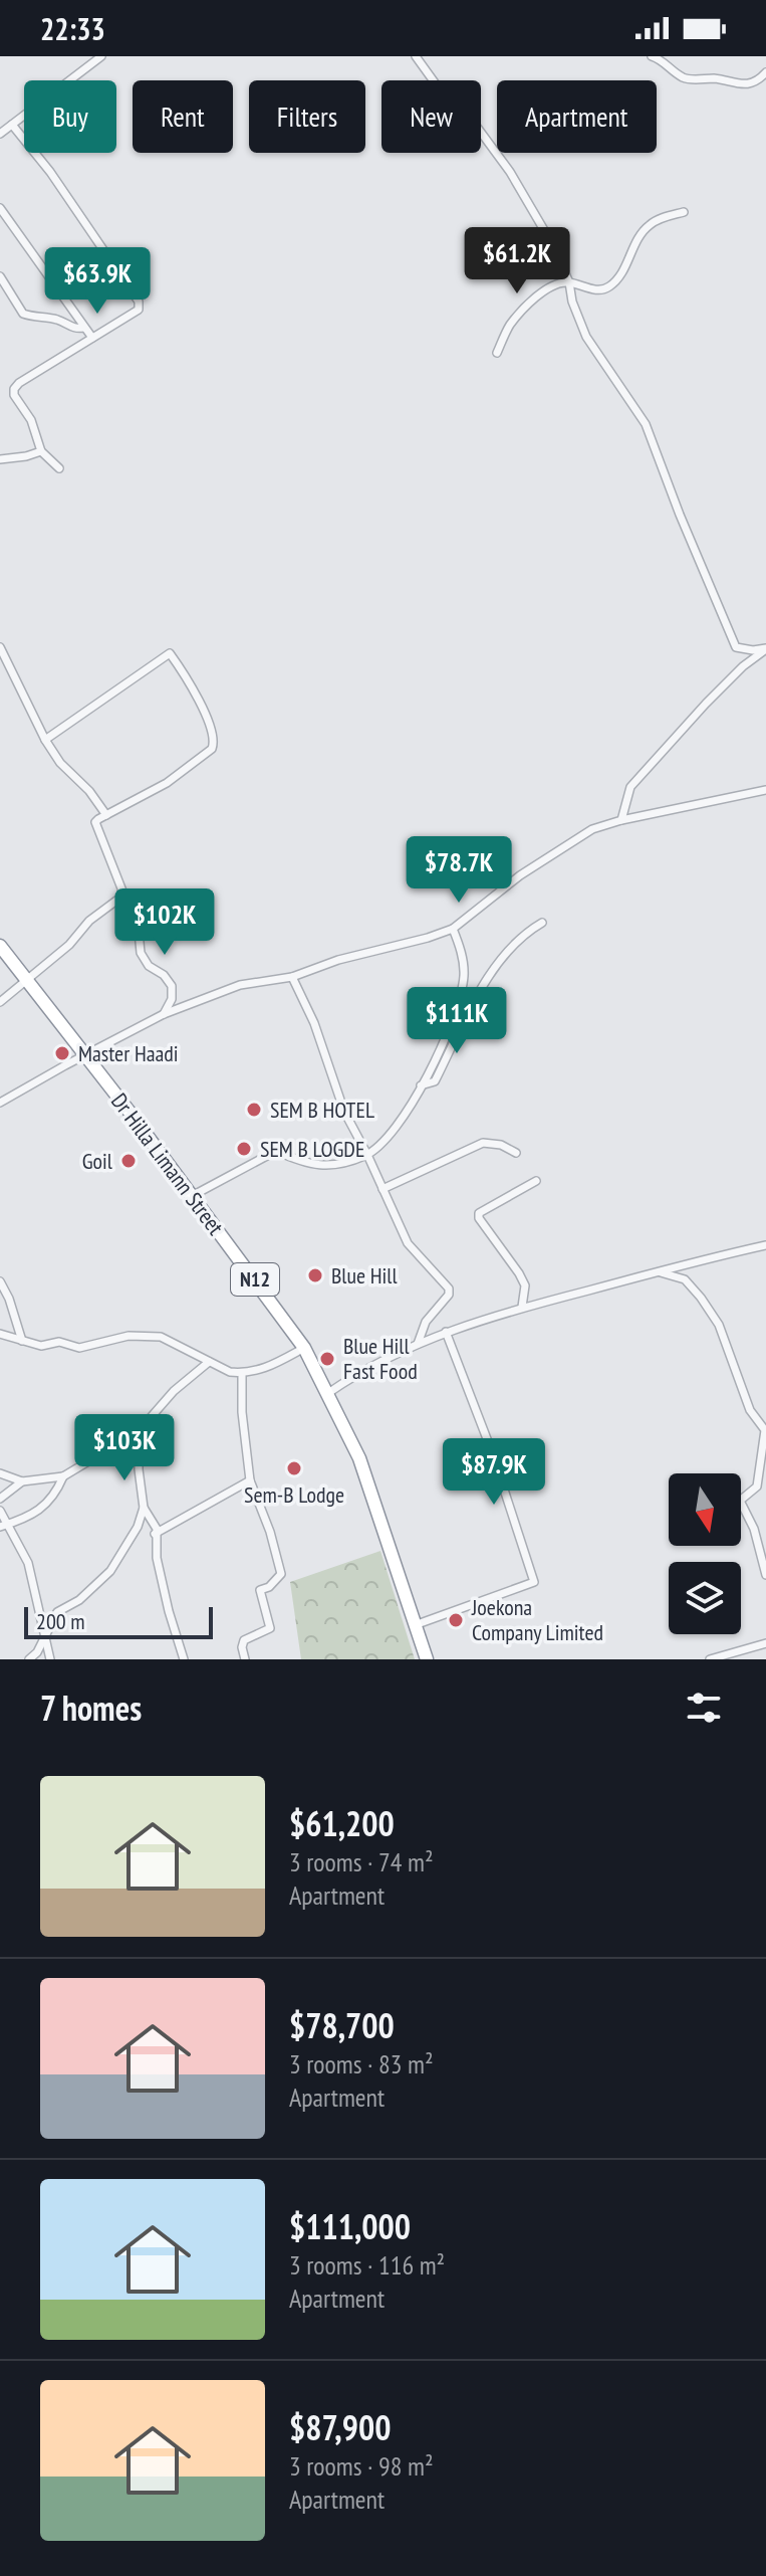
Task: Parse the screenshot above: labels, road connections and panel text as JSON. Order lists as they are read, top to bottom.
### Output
{
  "streets": {
    "highway": ["Dr Hilla Limann Street", "N12"]
  },
  "places": [
    "Master Haadi",
    "SEM B HOTEL",
    "SEM B LOGDE",
    "Goil",
    "Blue Hill",
    "Blue Hill Fast Food",
    "Sem-B Lodge",
    "Joekona Company Limited"
  ],
  "scale_bar": "200 m",
  "north": "bottom",
  "page": {
    "status": "22:33",
    "chip": [
      "Buy",
      "Rent",
      "Filters",
      "New",
      "Apartment"
    ],
    "price": [
      "$61.2K",
      "$63.9K",
      "$78.7K",
      "$102K",
      "$111K",
      "$103K",
      "$87.9K"
    ],
    "scale": "200 m",
    "heading": "7 homes",
    "list": [
      {
        "name": "$61,200",
        "note": "3 rooms · 74 m² · Apartment"
      },
      {
        "name": "$78,700",
        "note": "3 rooms · 83 m² · Apartment"
      },
      {
        "name": "$111,000",
        "note": "3 rooms · 116 m² · Apartment"
      },
      {
        "name": "$87,900",
        "note": "3 rooms · 98 m² · Apartment"
      }
    ]
  }
}
